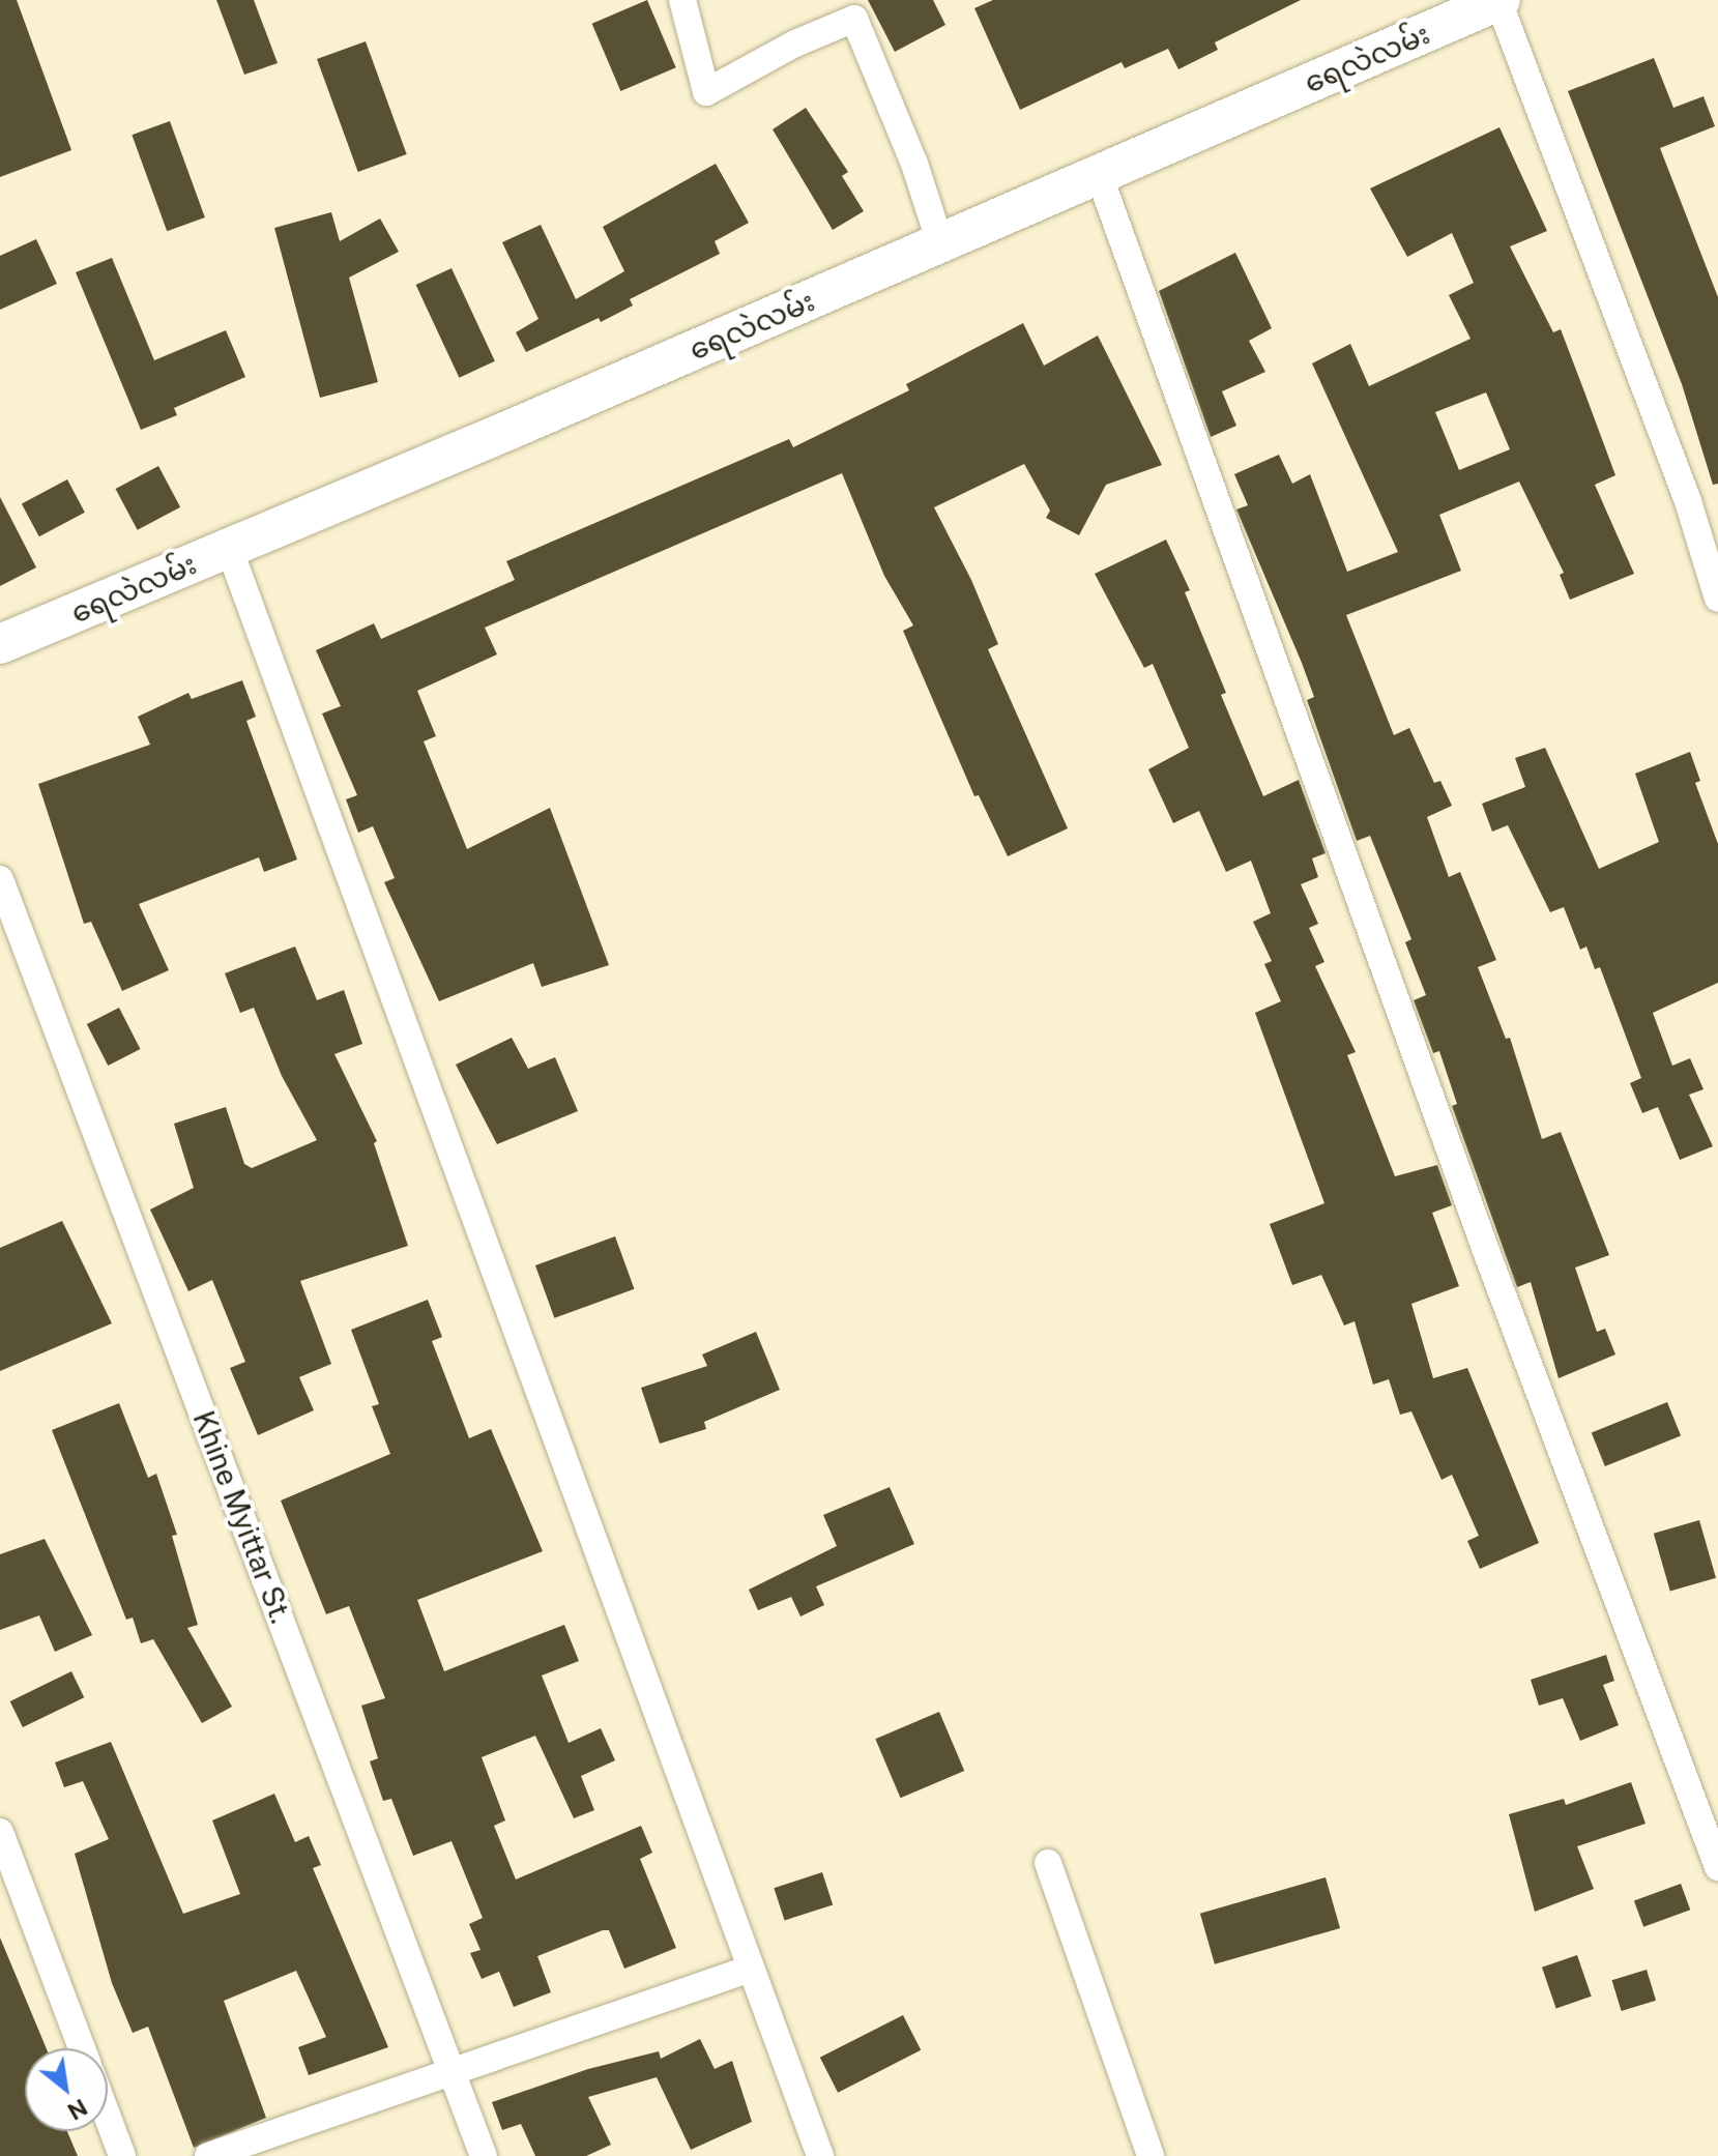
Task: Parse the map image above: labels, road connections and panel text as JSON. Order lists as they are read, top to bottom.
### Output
{
  "streets": {
    "main road": ["ရေလဲလမ်း"],
    "street": ["Khine Myittar St."]
  },
  "north": "bottom right"
}
